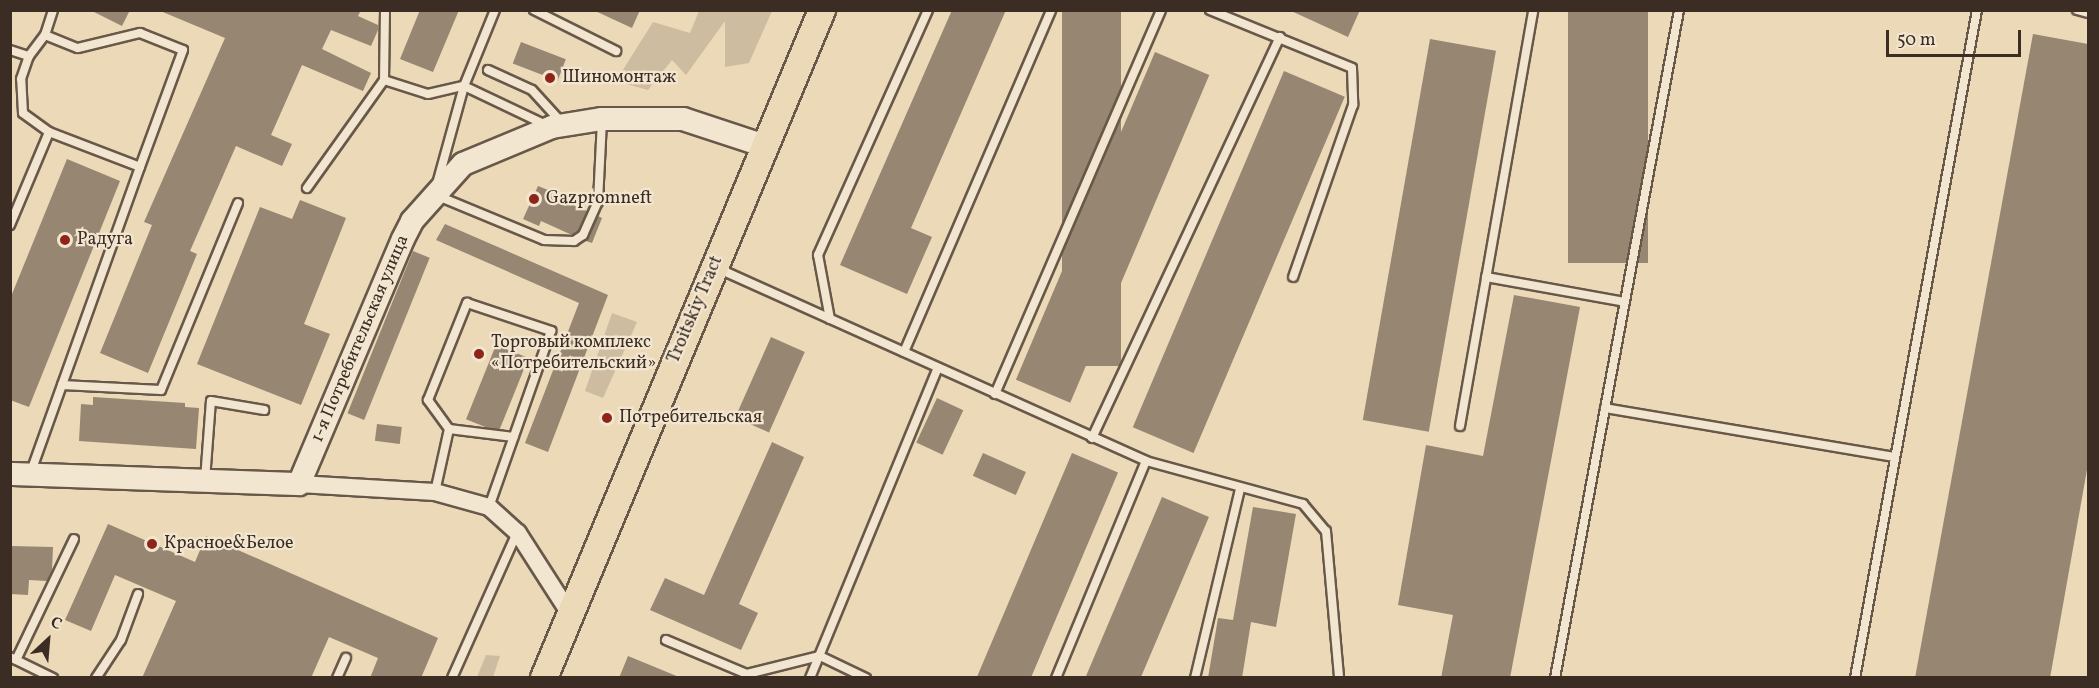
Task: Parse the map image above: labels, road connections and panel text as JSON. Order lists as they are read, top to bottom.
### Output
{
  "streets": {
    "main road": ["Troitskiy Tract"],
    "street": ["1-я Потребительская улица"]
  },
  "crossings": [
    ["Troitskiy Tract", "1-я Потребительская улица"]
  ],
  "places": [
    "Шиномонтаж",
    "Gazpromneft",
    "Радуга",
    "Торговый комплекс «Потребительский»",
    "Потребительская",
    "Красное&Белое"
  ],
  "scale_bar": "50 m",
  "north": "top right"
}
